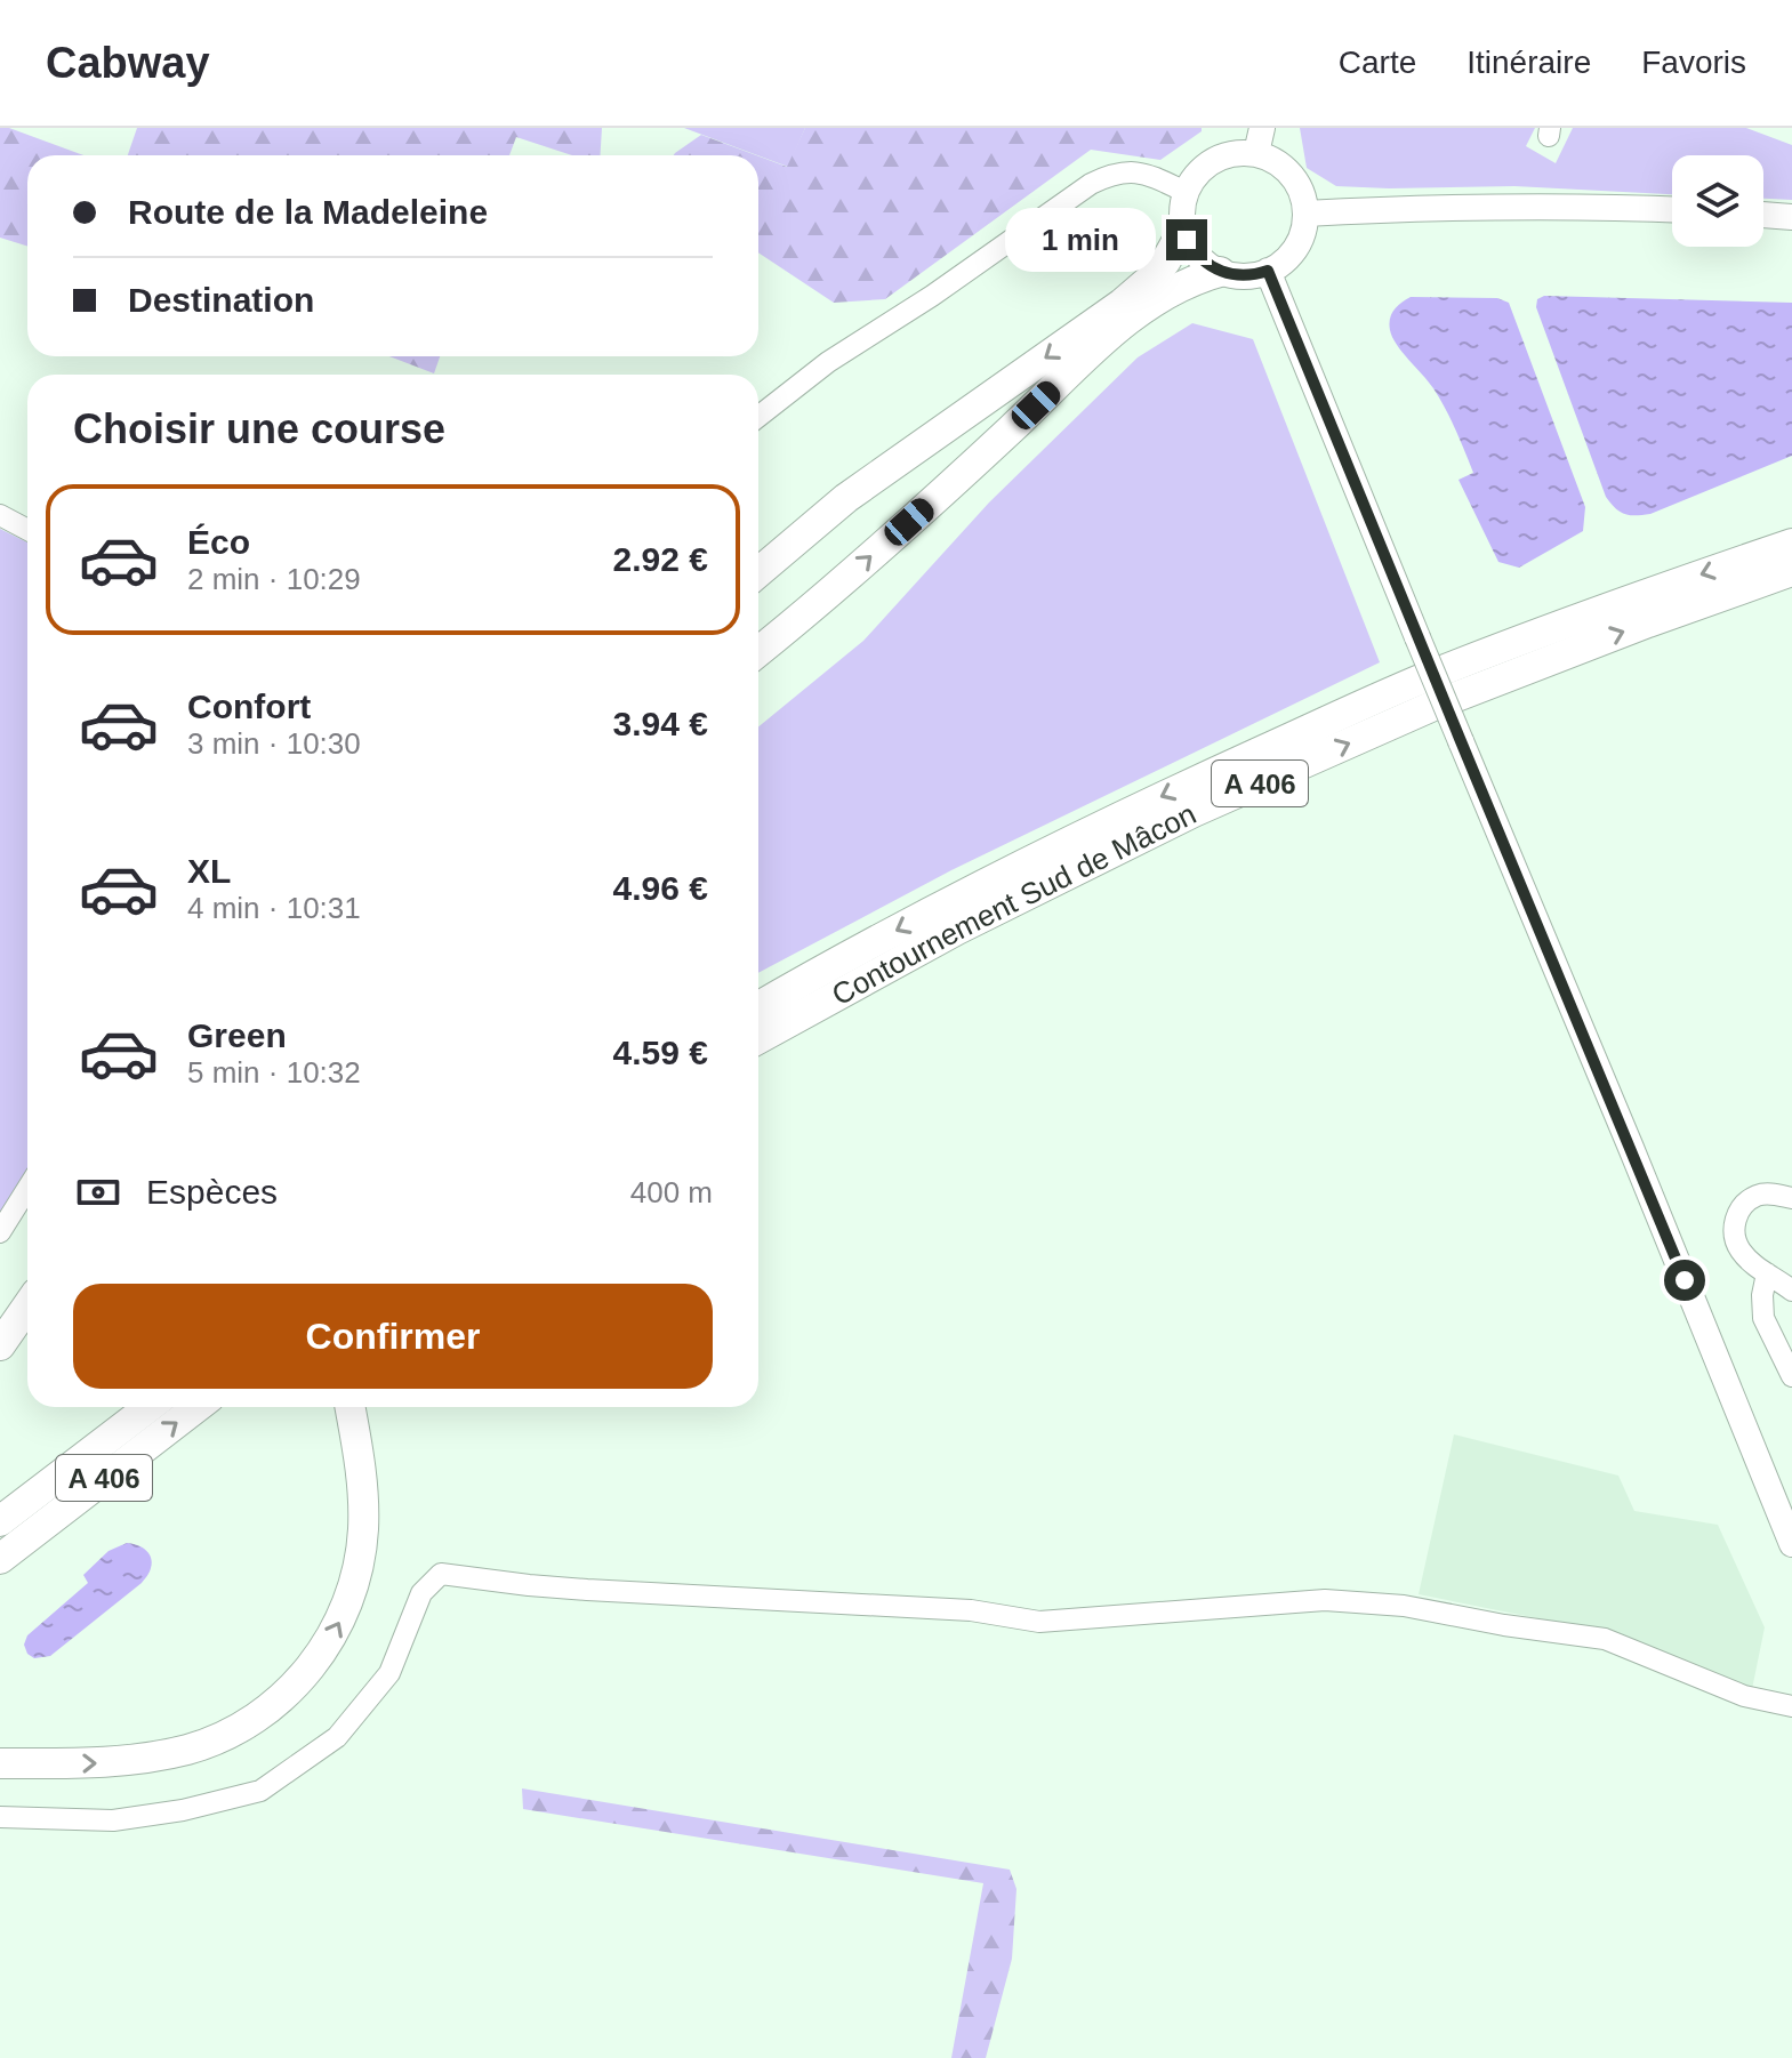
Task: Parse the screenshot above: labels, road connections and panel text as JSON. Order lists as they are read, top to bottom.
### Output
{
  "streets": {
    "highway": ["A 406", "Contournement Sud de Mâcon"]
  },
  "page": {
    "header": "Cabway",
    "nav": ["Carte", "Itinéraire", "Favoris"],
    "banner": ["Route de la Madeleine", "Destination"],
    "bubble": "1 min",
    "heading": "Choisir une course",
    "list": [
      {
        "name": "Éco",
        "note": "2 min · 10:29",
        "value": "2.92 €"
      },
      {
        "name": "Confort",
        "note": "3 min · 10:30",
        "value": "3.94 €"
      },
      {
        "name": "XL",
        "note": "4 min · 10:31",
        "value": "4.96 €"
      },
      {
        "name": "Green",
        "note": "5 min · 10:32",
        "value": "4.59 €"
      }
    ],
    "pay": ["Espèces", "400 m"],
    "buttons": "Confirmer"
  }
}
